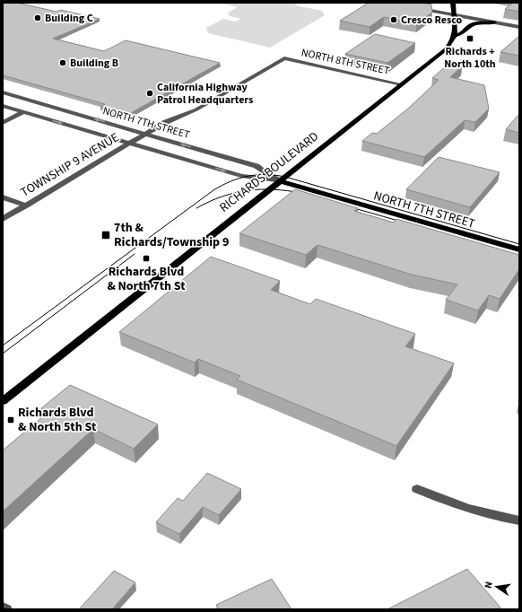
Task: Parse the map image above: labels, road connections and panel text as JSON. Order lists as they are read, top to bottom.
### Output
{
  "streets": {
    "main road": ["NORTH 7TH STREET", "RICHARDS BOULEVARD"],
    "street": ["NORTH 8TH STREET", "TOWNSHIP 9 AVENUE"]
  },
  "crossings": [
    ["NORTH 8TH STREET", "TOWNSHIP 9 AVENUE"],
    ["NORTH 8TH STREET", "RICHARDS BOULEVARD"],
    ["NORTH 7TH STREET", "TOWNSHIP 9 AVENUE"],
    ["NORTH 7TH STREET", "RICHARDS BOULEVARD"]
  ],
  "places": {
    "other": [
      "Building C",
      "Cresco Resco",
      "Building B",
      "California Highway Patrol Headquarters"
    ],
    "transit": [
      "Richards + North 10th",
      "7th & Richards/Township 9",
      "Richards Blvd & North 7th St",
      "Richards Blvd & North 5th St"
    ]
  },
  "north": "left"
}
